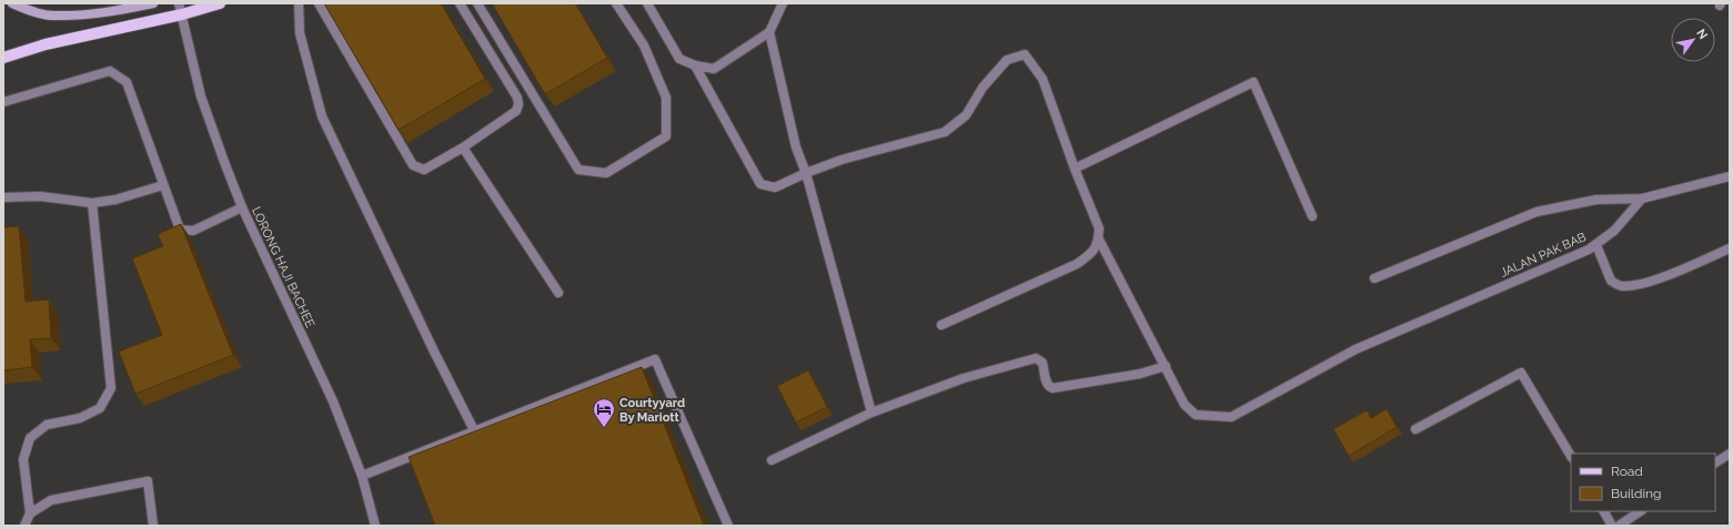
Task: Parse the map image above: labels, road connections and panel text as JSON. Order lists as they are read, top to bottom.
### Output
{
  "streets": {
    "street": ["JALAN PAK BAB", "LORONG HAJI BACHEE"]
  },
  "places": {
    "hotel": ["Courtyyard By Mariott"]
  },
  "legend": ["Road", "Building"],
  "north": "top right"
}
